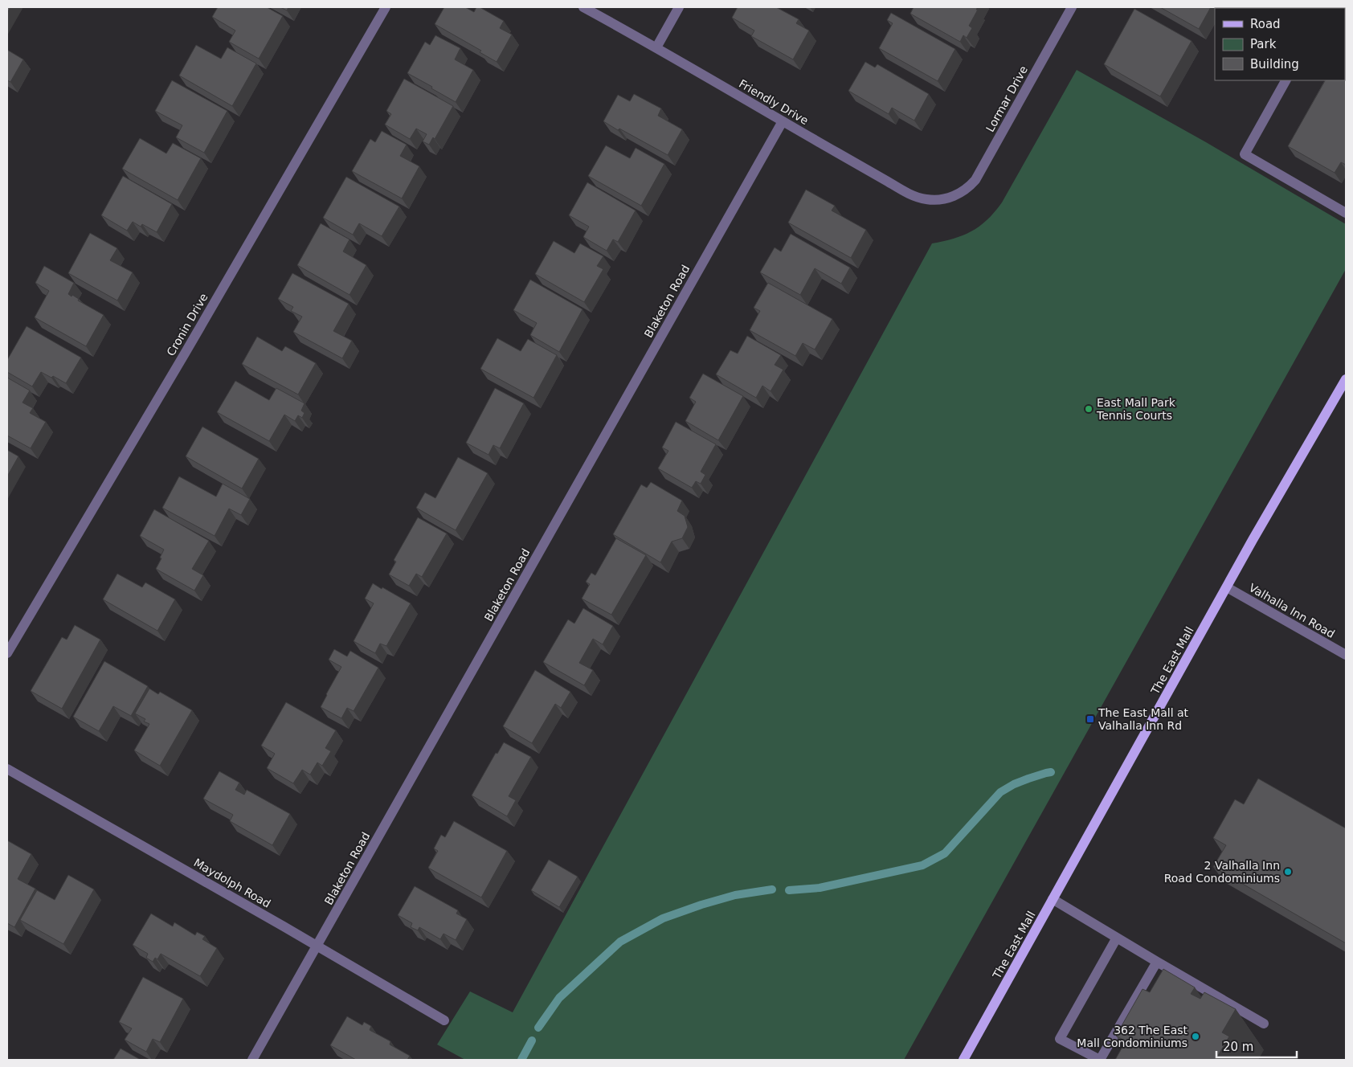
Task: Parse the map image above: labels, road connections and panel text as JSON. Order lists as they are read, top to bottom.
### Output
{
  "streets": {
    "main road": ["The East Mall"],
    "street": [
      "Lormar Drive",
      "Friendly Drive",
      "Blaketon Road",
      "Cronin Drive",
      "Valhalla Inn Road",
      "Maydolph Road"
    ]
  },
  "crossings": [
    ["Lormar Drive", "Friendly Drive"],
    ["Friendly Drive", "Blaketon Road"],
    ["Blaketon Road", "Maydolph Road"],
    ["Valhalla Inn Road", "The East Mall"]
  ],
  "places": {
    "other": ["East Mall Park Tennis Courts", "2 Valhalla Inn Road Condominiums", "362 The East Mall Condominiums"],
    "transit": ["The East Mall at Valhalla Inn Rd"]
  },
  "legend": ["Road", "Park", "Building"],
  "scale_bar": "20 m"
}
